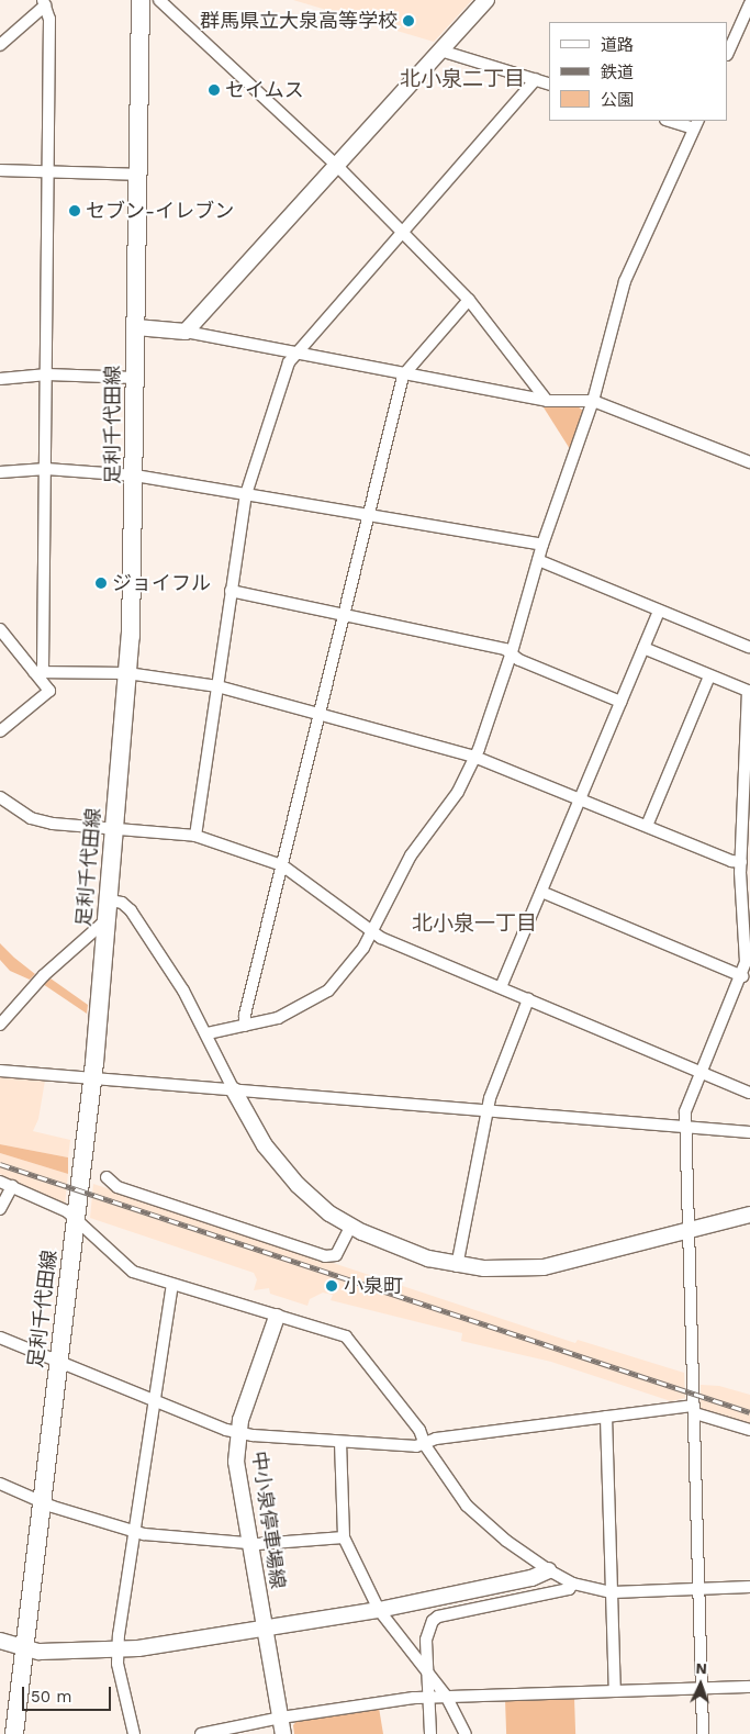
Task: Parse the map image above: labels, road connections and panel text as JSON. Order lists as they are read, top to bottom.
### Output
{
  "streets": {
    "main road": ["足利千代田線"],
    "street": ["中小泉停車場線"]
  },
  "districts": ["北小泉二丁目", "北小泉一丁目"],
  "places": [
    "群馬県立大泉高等学校",
    "セイムス",
    "セブン-イレブン",
    "ジョイフル",
    "小泉町"
  ],
  "legend": ["道路", "鉄道", "公園"],
  "scale_bar": "50 m",
  "north": "top"
}
